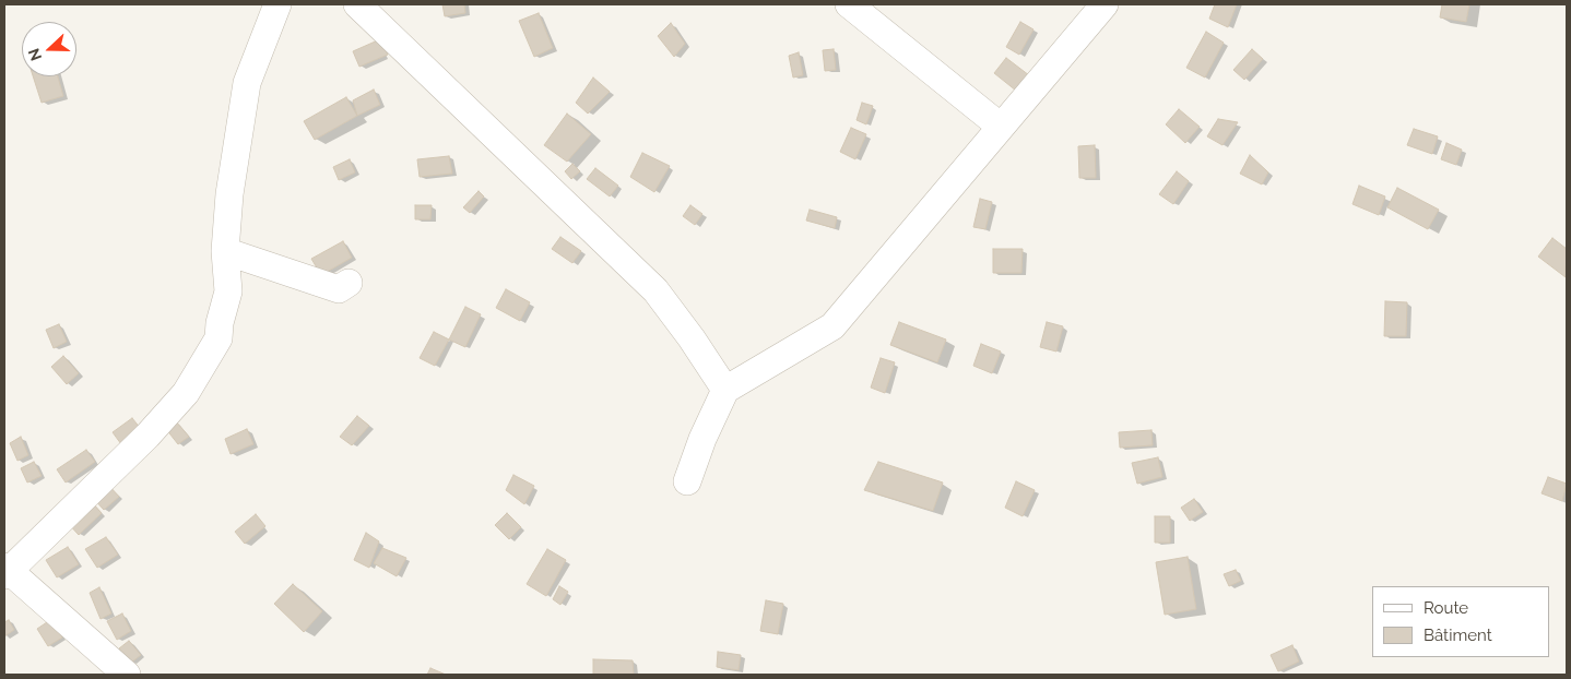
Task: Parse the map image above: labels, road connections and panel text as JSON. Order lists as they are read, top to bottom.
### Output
{
  "legend": ["Route", "Bâtiment"],
  "north": "left"
}
